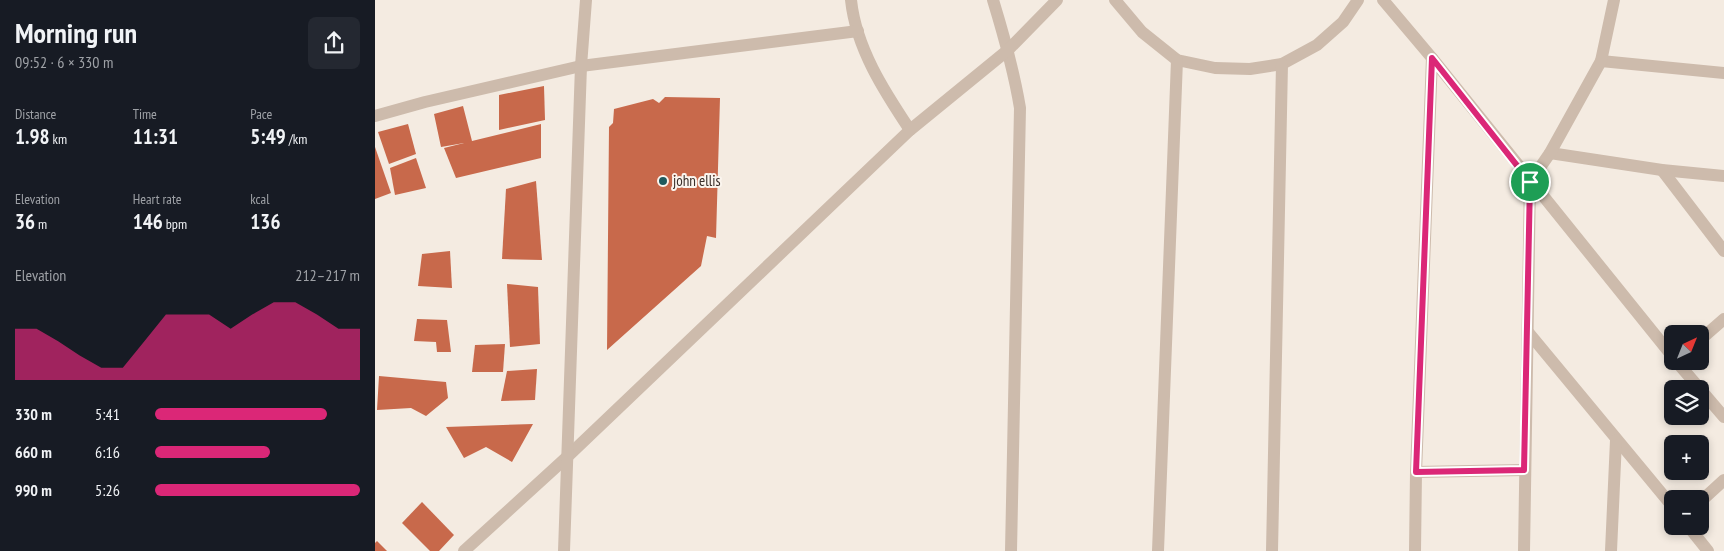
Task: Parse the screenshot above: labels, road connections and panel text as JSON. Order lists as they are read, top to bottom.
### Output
{
  "places": ["john ellis"],
  "north": "top right",
  "page": {
    "heading": ["Morning run", "09:52 · 6 × 330 m"],
    "stats": [
      ["Distance", "1.98 km"],
      ["Time", "11:31"],
      ["Pace", "5:49 /km"],
      ["Elevation", "36 m"],
      ["Heart rate", "146 bpm"],
      ["kcal", "136"]
    ],
    "chart": ["Elevation", "212–217 m"],
    "map_buttons": ["+", "−"],
    "list": [
      {
        "name": "330 m",
        "note": "5:41"
      },
      {
        "name": "660 m",
        "note": "6:16"
      },
      {
        "name": "990 m",
        "note": "5:26"
      }
    ]
  }
}
